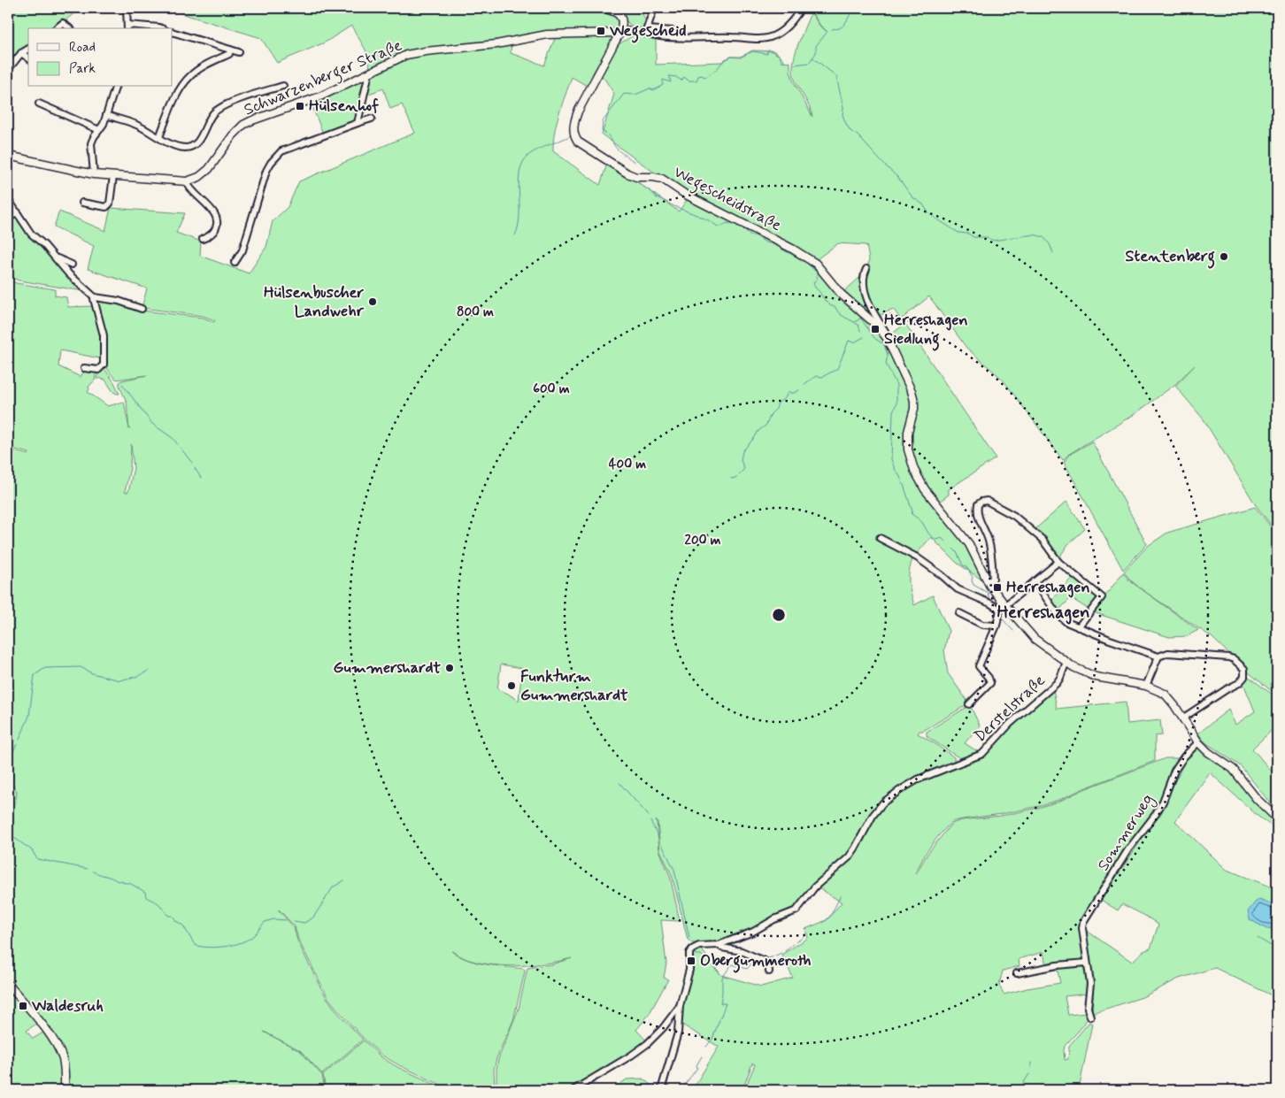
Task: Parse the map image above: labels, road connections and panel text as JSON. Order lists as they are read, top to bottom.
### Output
{
  "streets": {
    "main road": ["Schwarzenberger Straße", "Wegescheidstraße"],
    "street": ["Derstelstraße", "Sommerweg"]
  },
  "crossings": [
    ["Schwarzenberger Straße", "Wegescheidstraße"],
    ["Wegescheidstraße", "Derstelstraße"],
    ["Wegescheidstraße", "Sommerweg"]
  ],
  "districts": ["Herreshagen"],
  "places": {
    "transit": [
      "Wegescheid",
      "Hülsenhof",
      "Herreshagen Siedlung",
      "Herreshagen",
      "Obergummeroth",
      "Waldesruh"
    ],
    "other": [
      "Stentenberg",
      "Hülsenbuscher Landwehr",
      "Gummershardt",
      "Funkturm Gummershardt"
    ]
  },
  "legend": ["Road", "Park"],
  "rings": [
    "800 m",
    "600 m",
    "400 m",
    "200 m"
  ]
}
